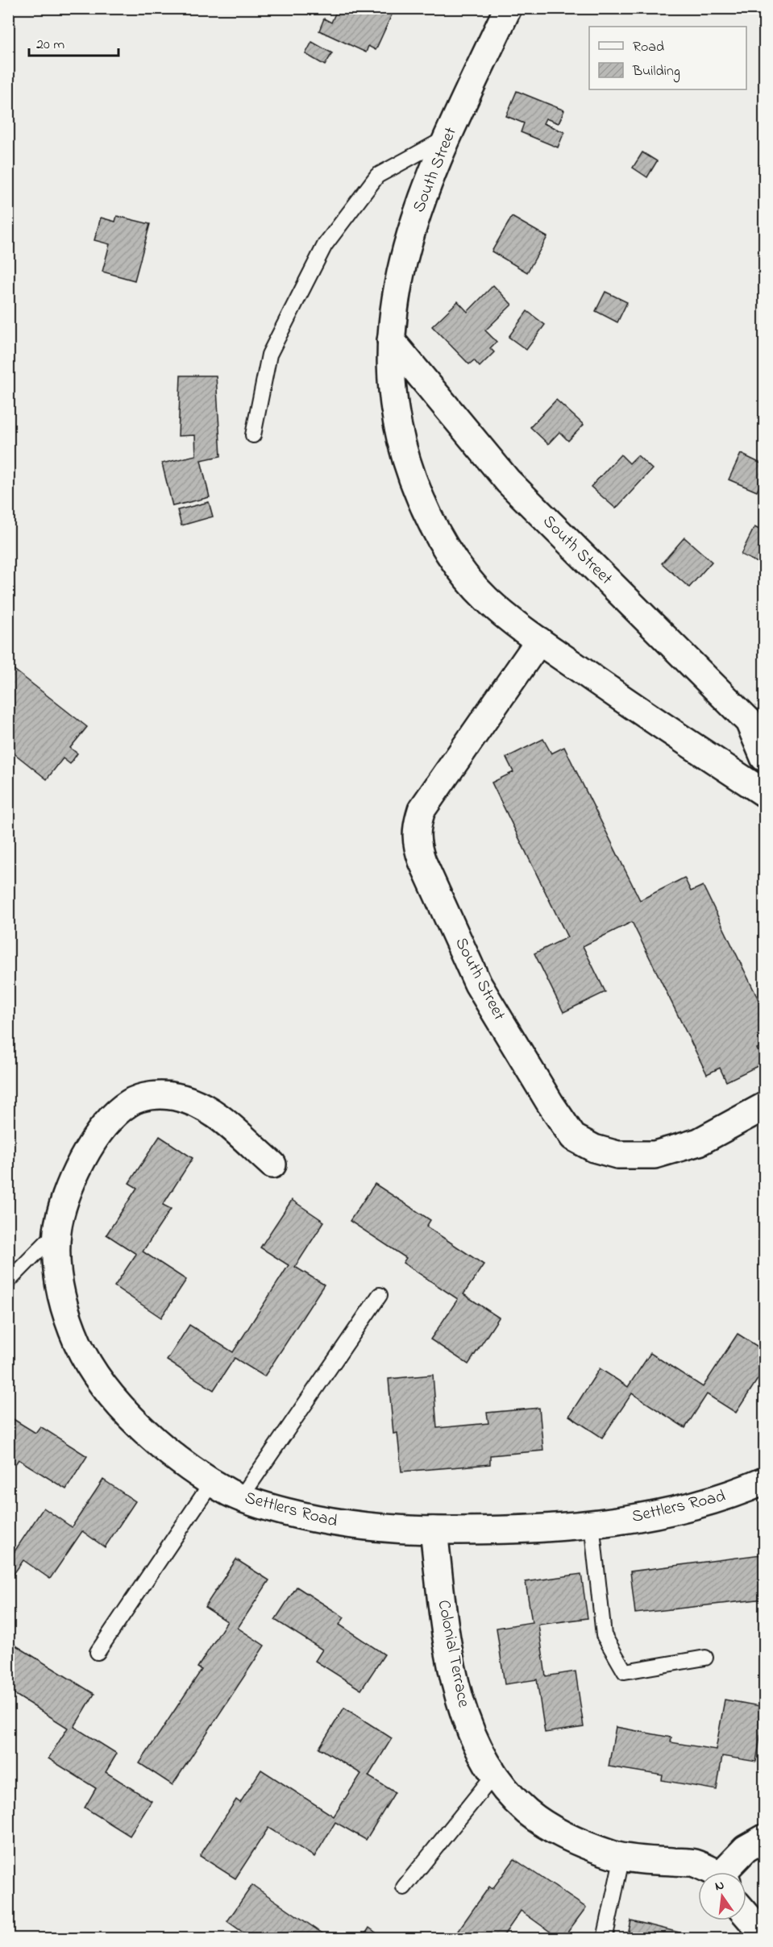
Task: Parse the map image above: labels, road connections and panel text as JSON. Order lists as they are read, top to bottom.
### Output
{
  "streets": {
    "street": ["South Street", "Settlers Road", "Colonial Terrace"]
  },
  "crossings": [
    ["Settlers Road", "Colonial Terrace"]
  ],
  "legend": ["Road", "Building"],
  "scale_bar": "20 m",
  "north": "top"
}
